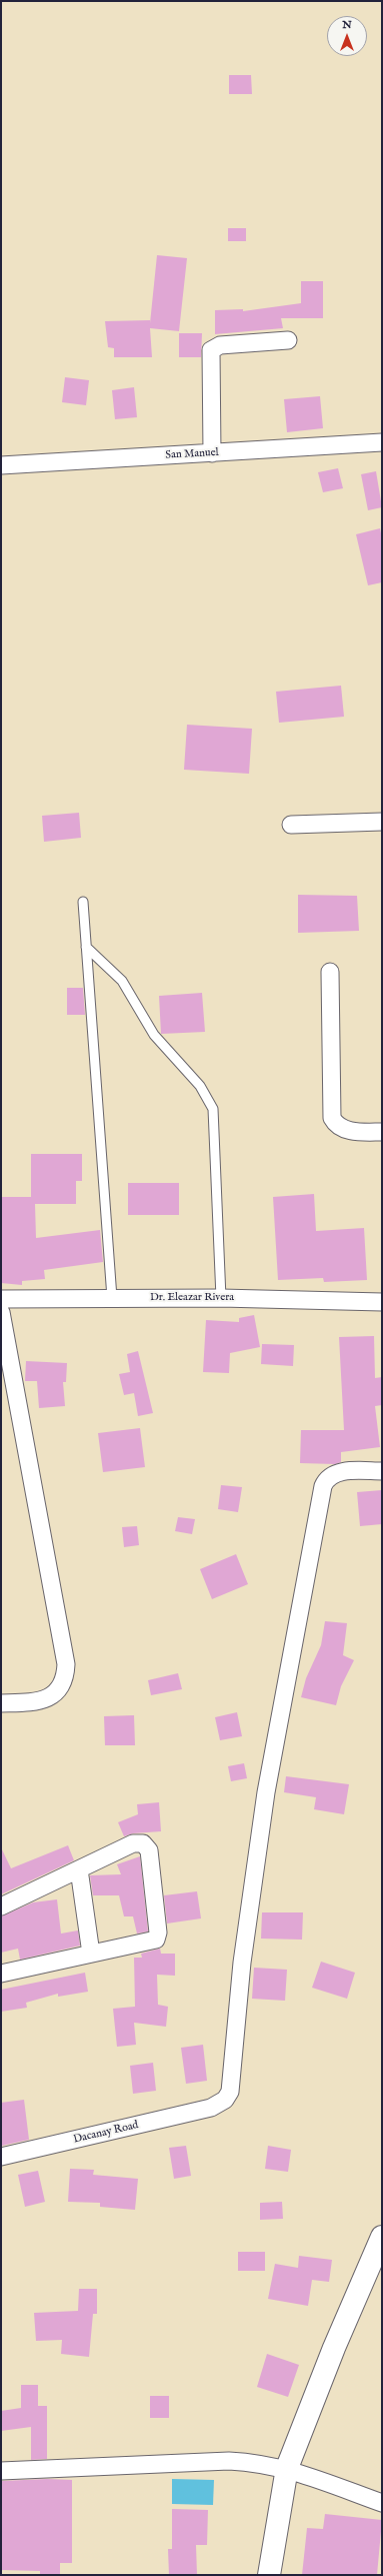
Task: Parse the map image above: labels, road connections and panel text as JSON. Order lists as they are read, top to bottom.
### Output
{
  "streets": {
    "street": ["San Manuel", "Dr. Eleazar Rivera", "Dacanay Road"]
  },
  "north": "top"
}
